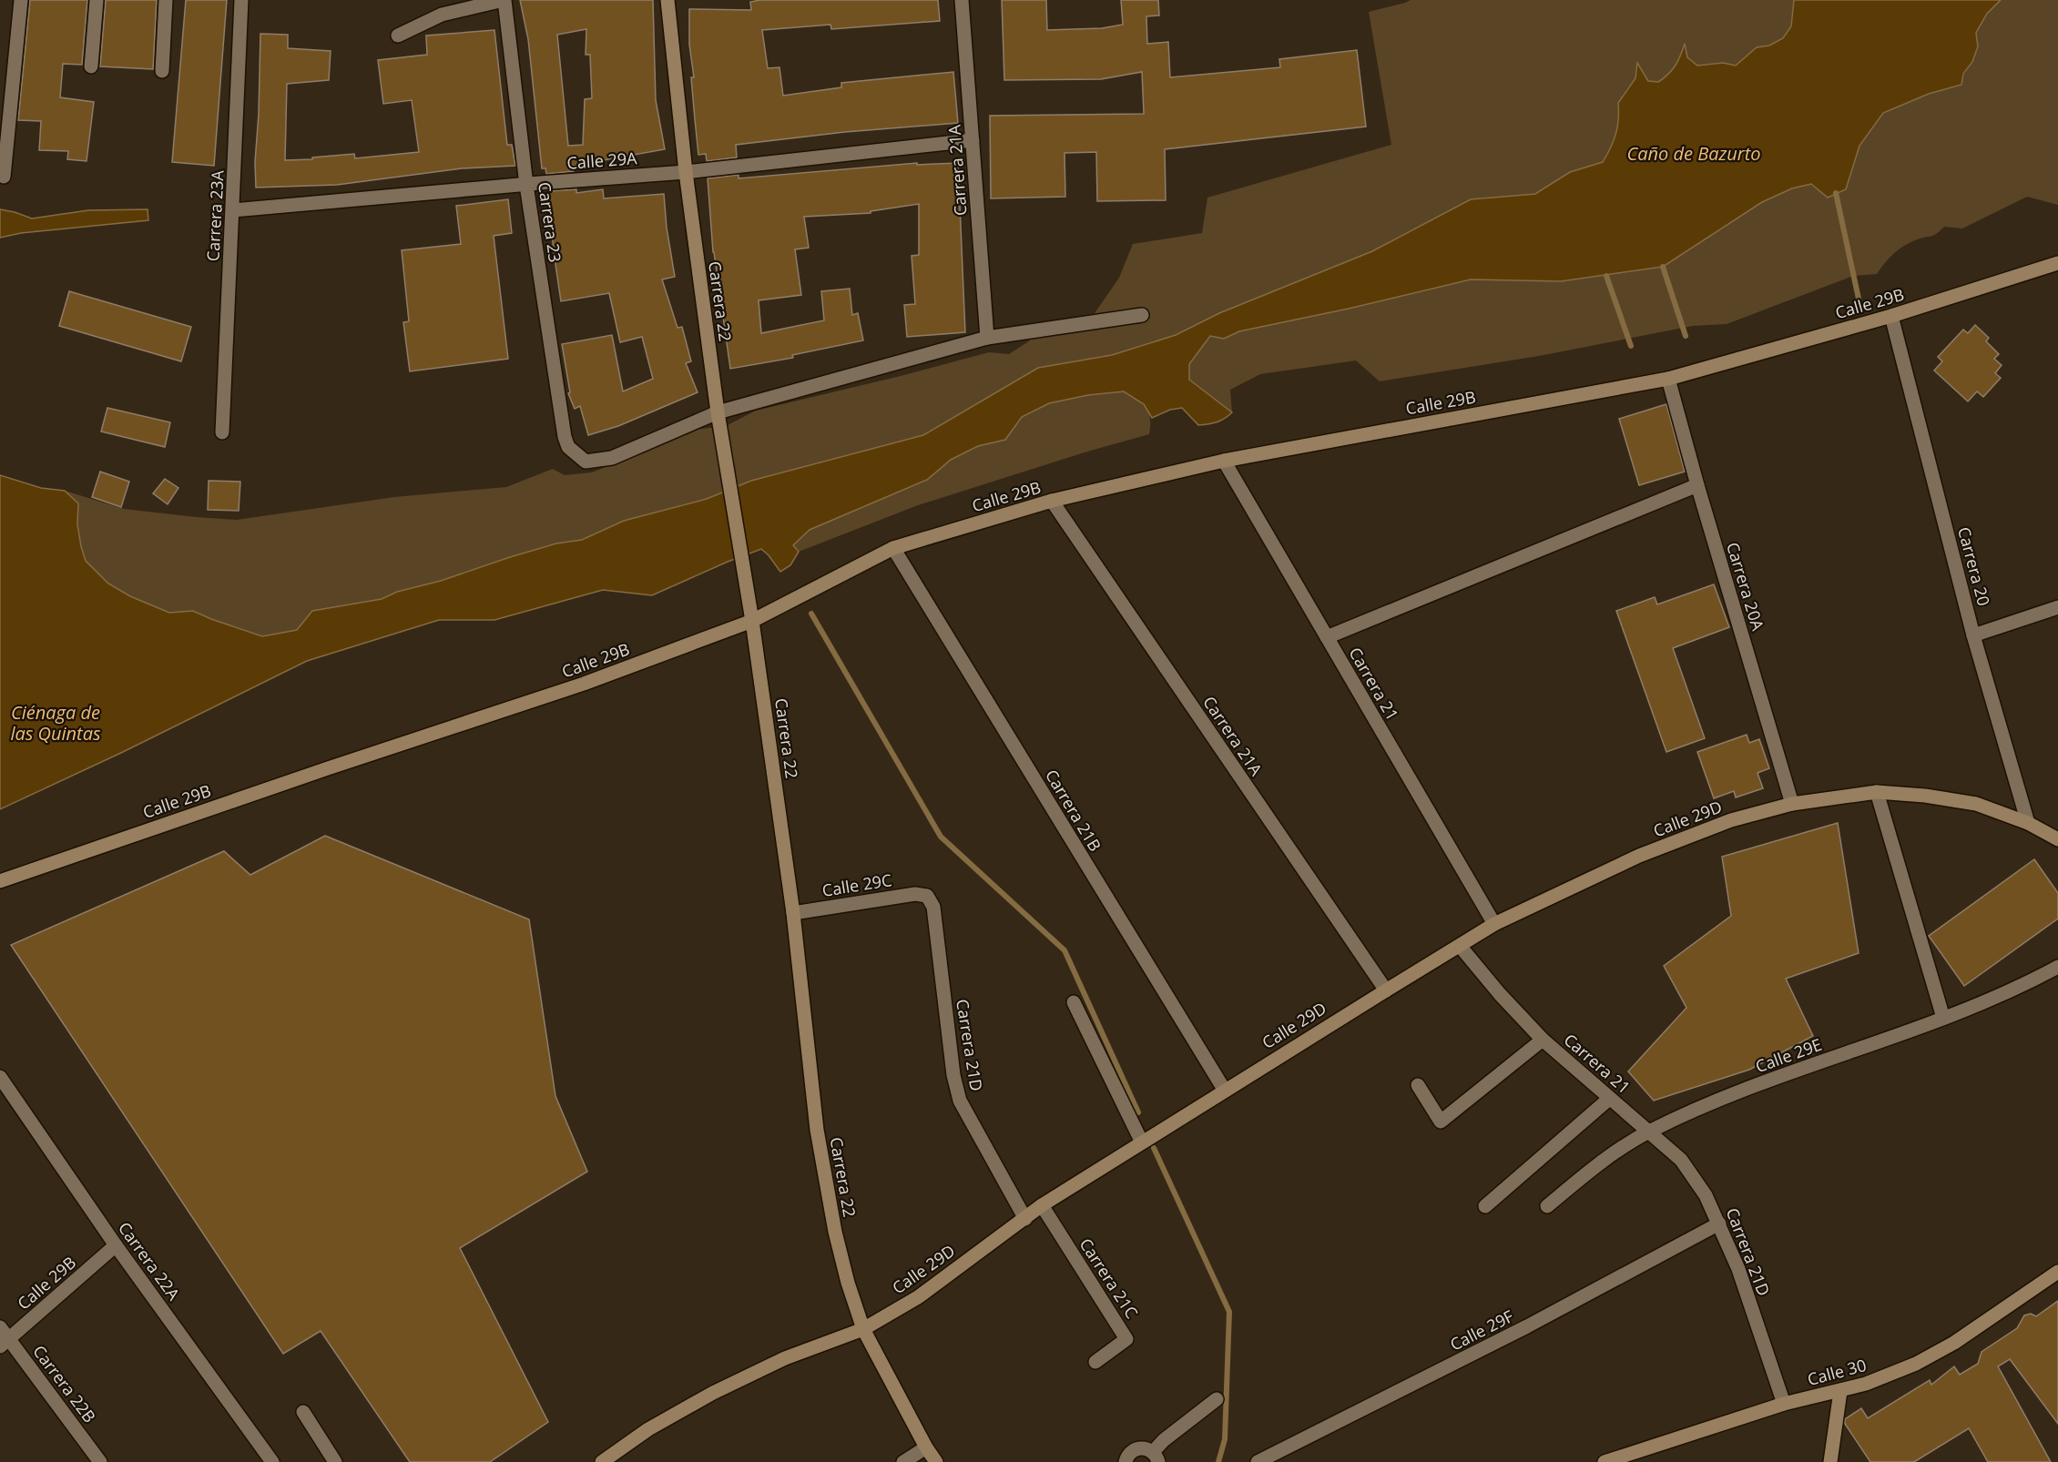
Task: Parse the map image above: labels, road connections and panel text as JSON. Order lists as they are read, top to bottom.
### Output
{
  "streets": {
    "street": [
      "Calle 29A",
      "Carrera 21A",
      "Carrera 23A",
      "Carrera 23",
      "Carrera 22",
      "Calle 29B",
      "Carrera 20",
      "Carrera 20A",
      "Carrera 21",
      "Carrera 21B",
      "Calle 29D",
      "Calle 29C",
      "Carrera 21D",
      "Calle 29E",
      "Carrera 22A",
      "Carrera 21C",
      "Calle 29F",
      "Calle 30",
      "Carrera 22B"
    ]
  },
  "crossings": [
    ["Calle 29A", "Carrera 21A"],
    ["Calle 29A", "Carrera 23A"],
    ["Calle 29A", "Carrera 23"],
    ["Calle 29A", "Carrera 22"],
    ["Carrera 21A", "Calle 29B"],
    ["Carrera 21A", "Calle 29D"],
    ["Carrera 23", "Carrera 22"],
    ["Carrera 22", "Calle 29B"],
    ["Carrera 22", "Calle 29D"],
    ["Carrera 22", "Calle 29C"],
    ["Calle 29B", "Carrera 20"],
    ["Calle 29B", "Carrera 20A"],
    ["Calle 29B", "Carrera 21"],
    ["Calle 29B", "Carrera 21B"],
    ["Calle 29B", "Carrera 22A"],
    ["Calle 29B", "Carrera 22B"],
    ["Carrera 20", "Calle 29D"],
    ["Carrera 20A", "Calle 29D"],
    ["Carrera 21", "Calle 29D"],
    ["Carrera 21", "Carrera 21D"],
    ["Carrera 21", "Calle 29E"],
    ["Carrera 21B", "Calle 29D"],
    ["Calle 29D", "Carrera 21D"],
    ["Calle 29D", "Carrera 21C"],
    ["Calle 29C", "Carrera 21D"],
    ["Carrera 21D", "Calle 29E"],
    ["Carrera 21D", "Calle 29F"],
    ["Carrera 21D", "Calle 30"]
  ],
  "water": ["Caño de Bazurto", "Ciénaga de las Quintas"]
}
